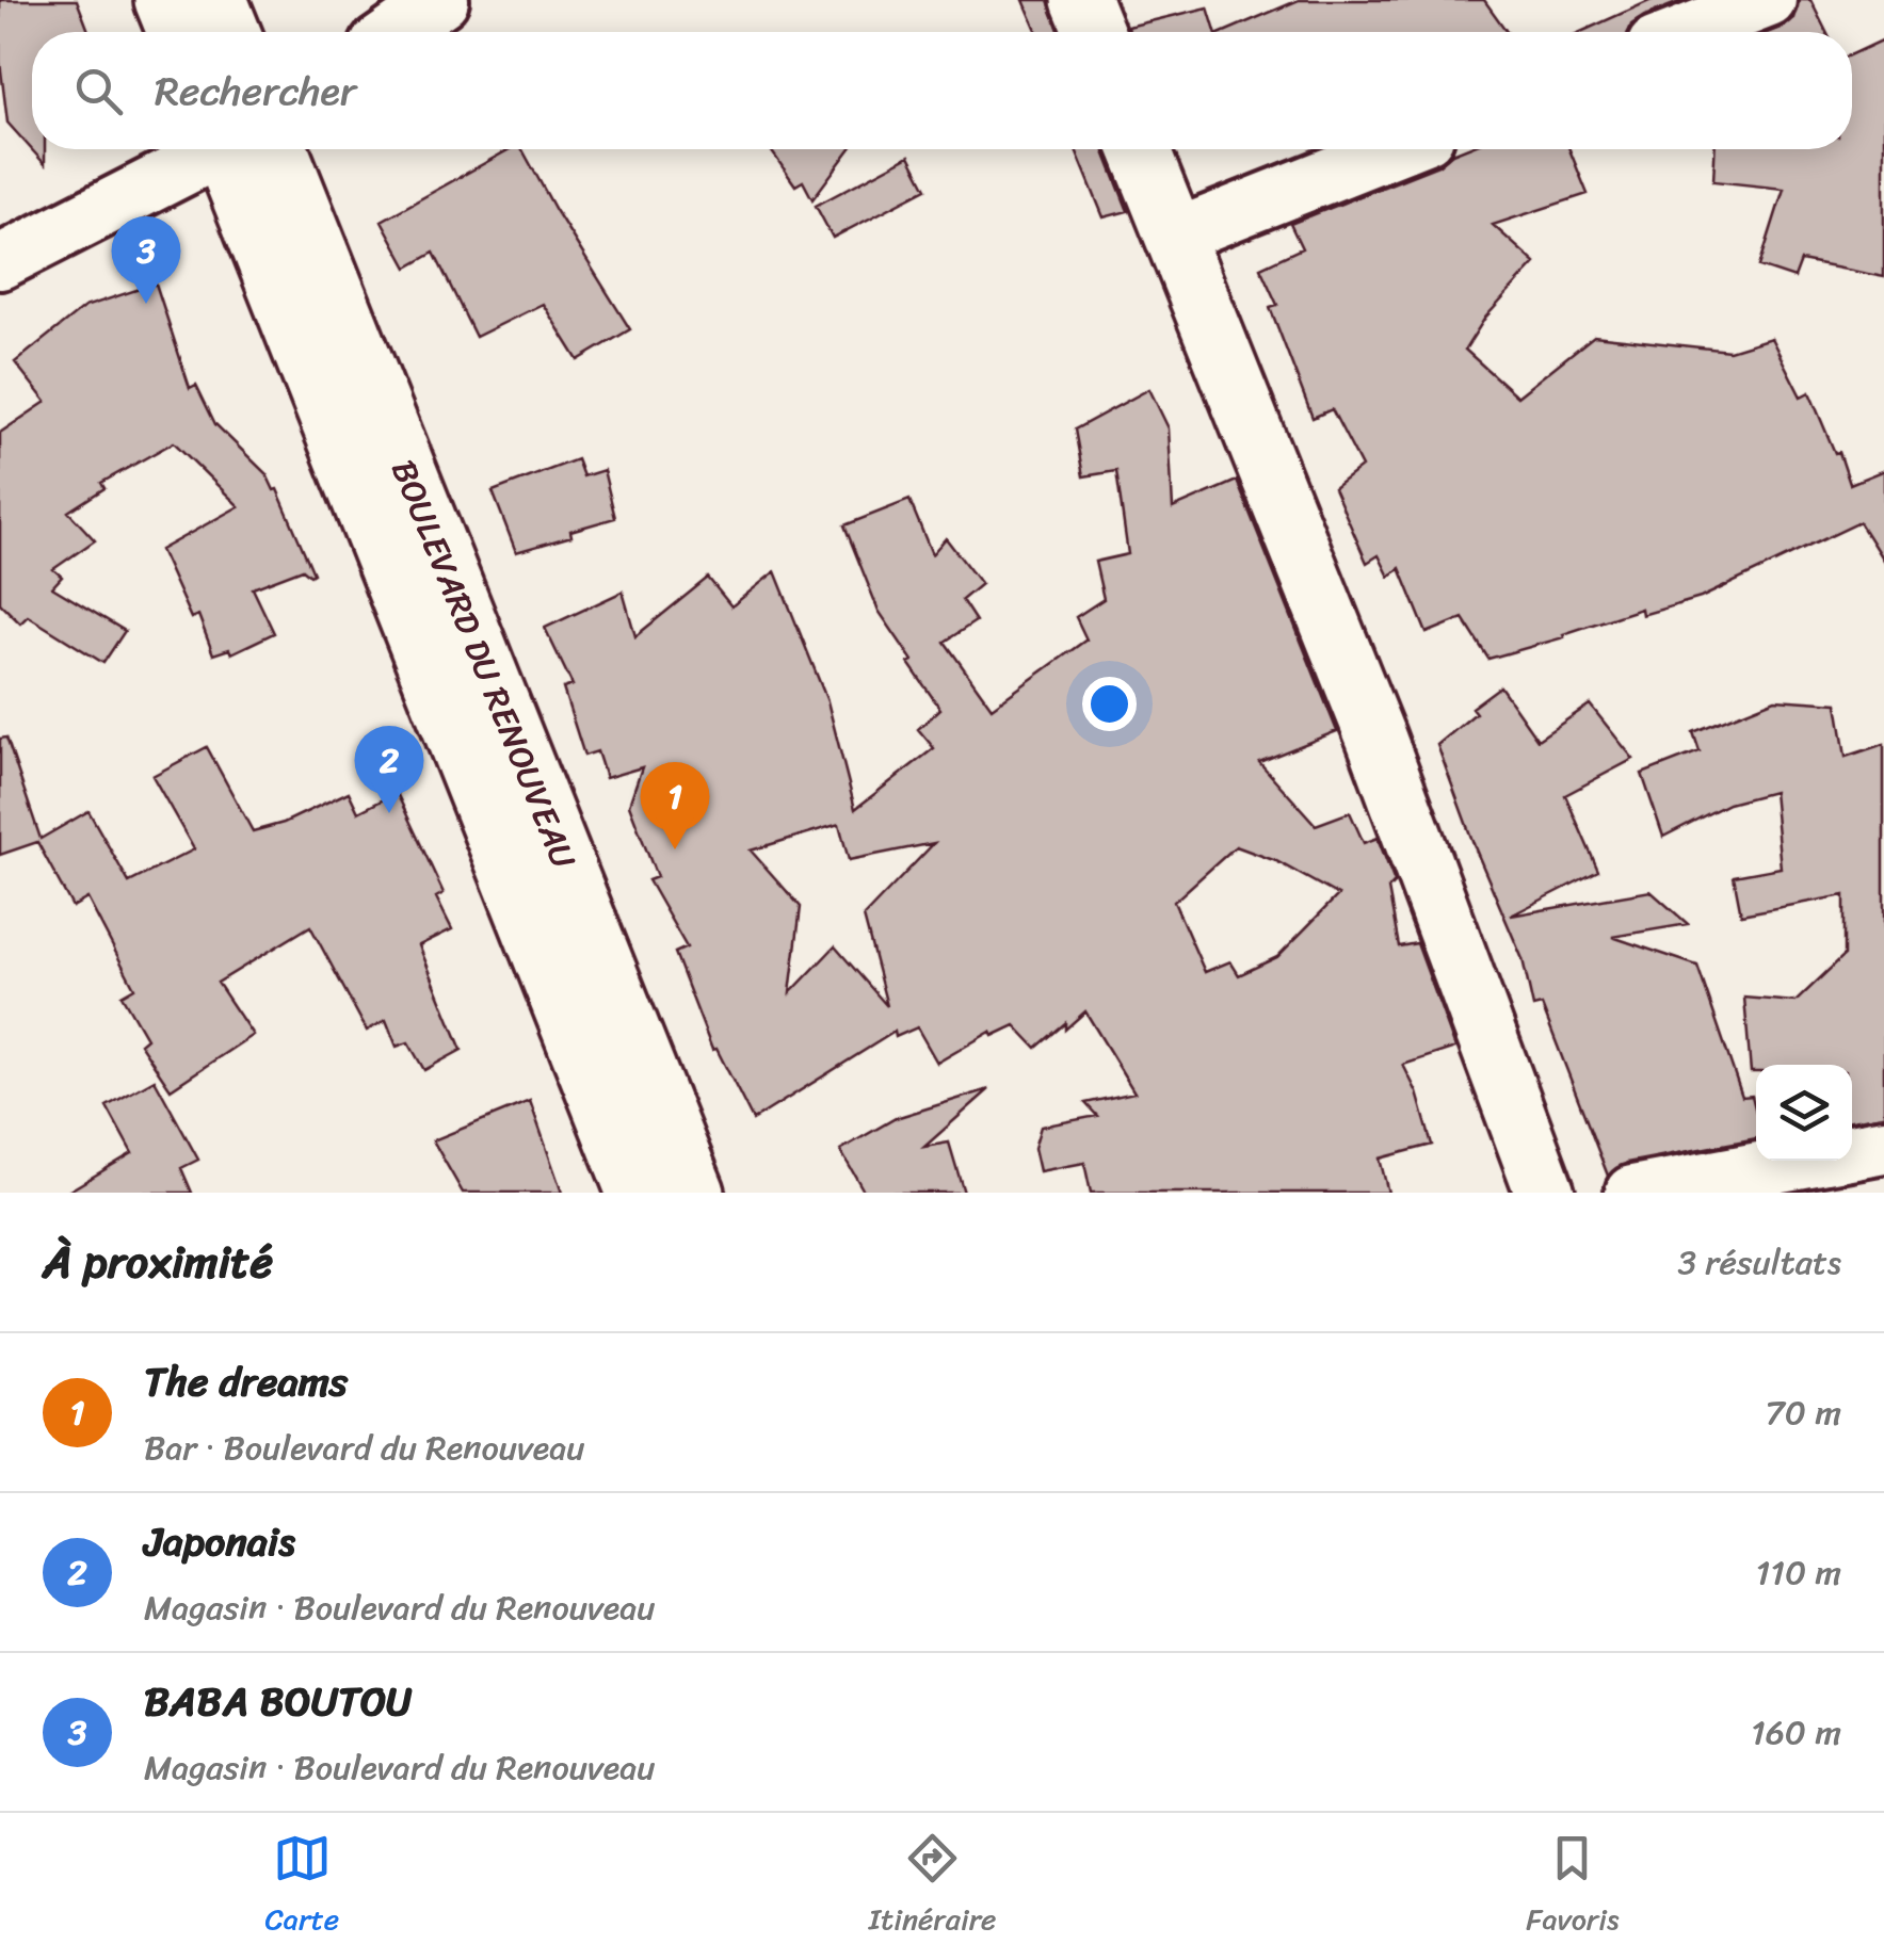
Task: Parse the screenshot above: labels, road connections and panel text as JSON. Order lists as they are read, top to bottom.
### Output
{
  "streets": {
    "main road": ["BOULEVARD DU RENOUVEAU"]
  },
  "page": {
    "search": "Rechercher",
    "pins": ["3", "2", "1"],
    "heading": ["À proximité", "3 résultats"],
    "list": [
      {
        "mark": "1",
        "name": "The dreams",
        "note": "Bar · Boulevard du Renouveau",
        "value": "70 m"
      },
      {
        "mark": "2",
        "name": "Japonais",
        "note": "Magasin · Boulevard du Renouveau",
        "value": "110 m"
      },
      {
        "mark": "3",
        "name": "BABA BOUTOU",
        "note": "Magasin · Boulevard du Renouveau",
        "value": "160 m"
      }
    ],
    "nav": ["Carte", "Itinéraire", "Favoris"]
  }
}
